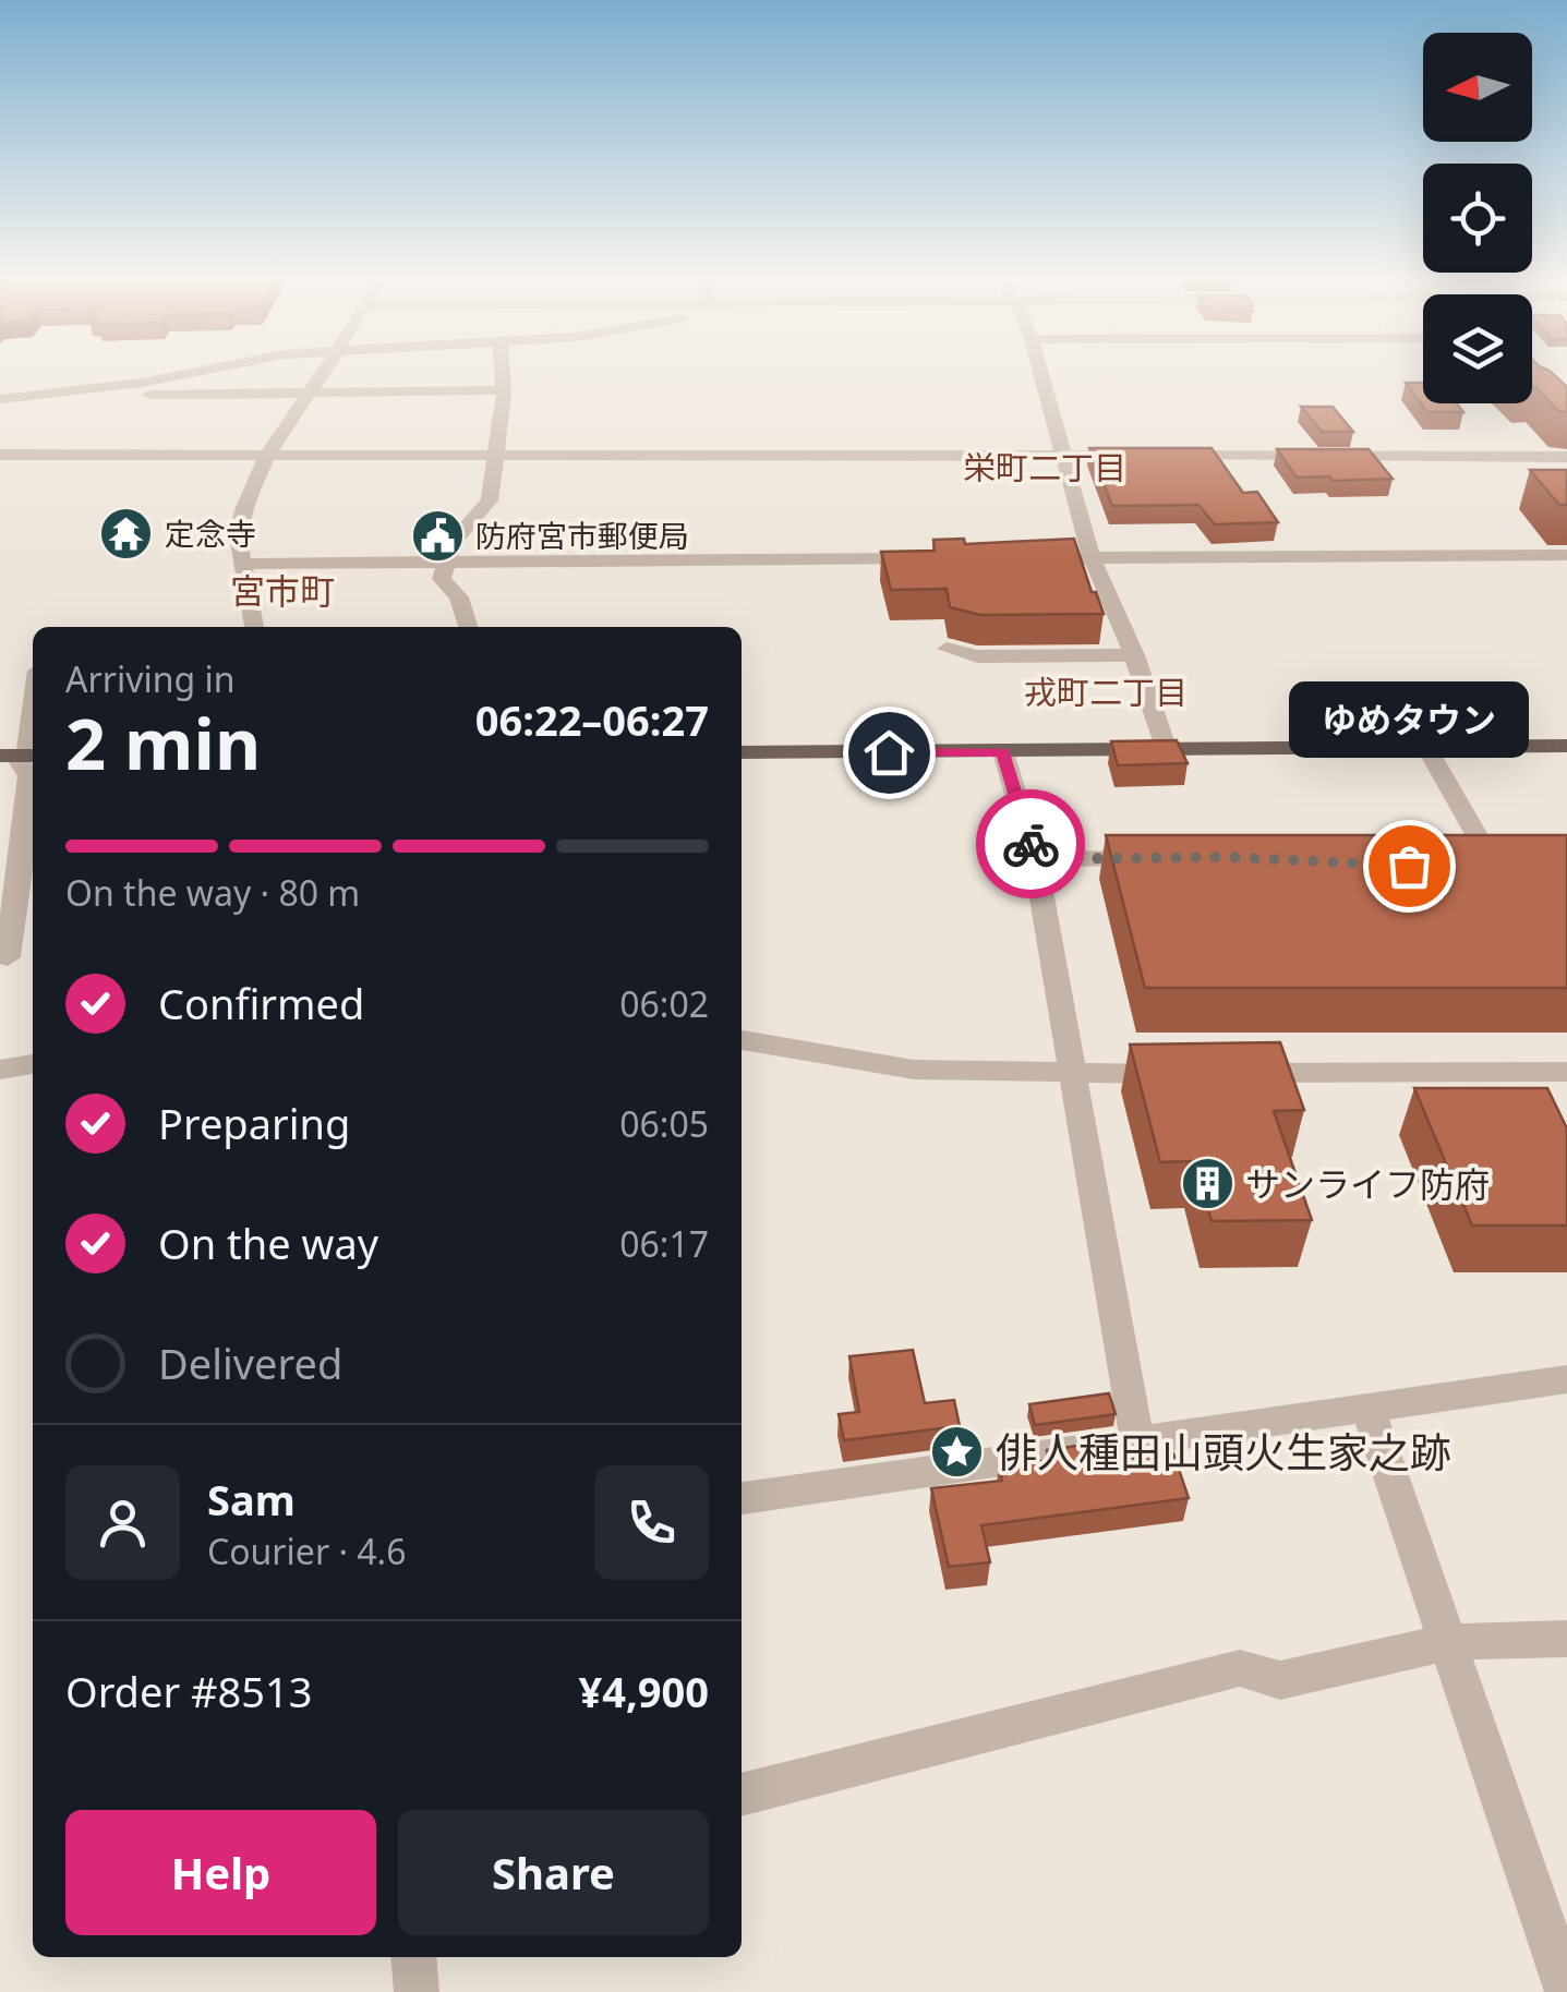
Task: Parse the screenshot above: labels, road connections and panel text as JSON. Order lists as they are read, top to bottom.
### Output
{
  "districts": ["栄町二丁目", "宮市町", "戎町二丁目"],
  "places": {
    "temple": ["定念寺"],
    "public building": ["防府宮市郵便局"],
    "other": ["ゆめタウン"],
    "building": ["サンライフ防府"],
    "place": ["俳人種田山頭火生家之跡"]
  },
  "north": "left",
  "page": {
    "heading": ["2 min", "Arriving in", "06:22–06:27"],
    "panel": [
      "Sam",
      "Courier · 4.6",
      "Order #8513",
      "¥4,900"
    ],
    "bubble": "ゆめタウン",
    "bar": "On the way · 80 m",
    "list": [
      ["Confirmed", "06:02"],
      ["Preparing", "06:05"],
      ["On the way", "06:17"],
      "Delivered"
    ],
    "buttons": ["Help", "Share"]
  }
}
